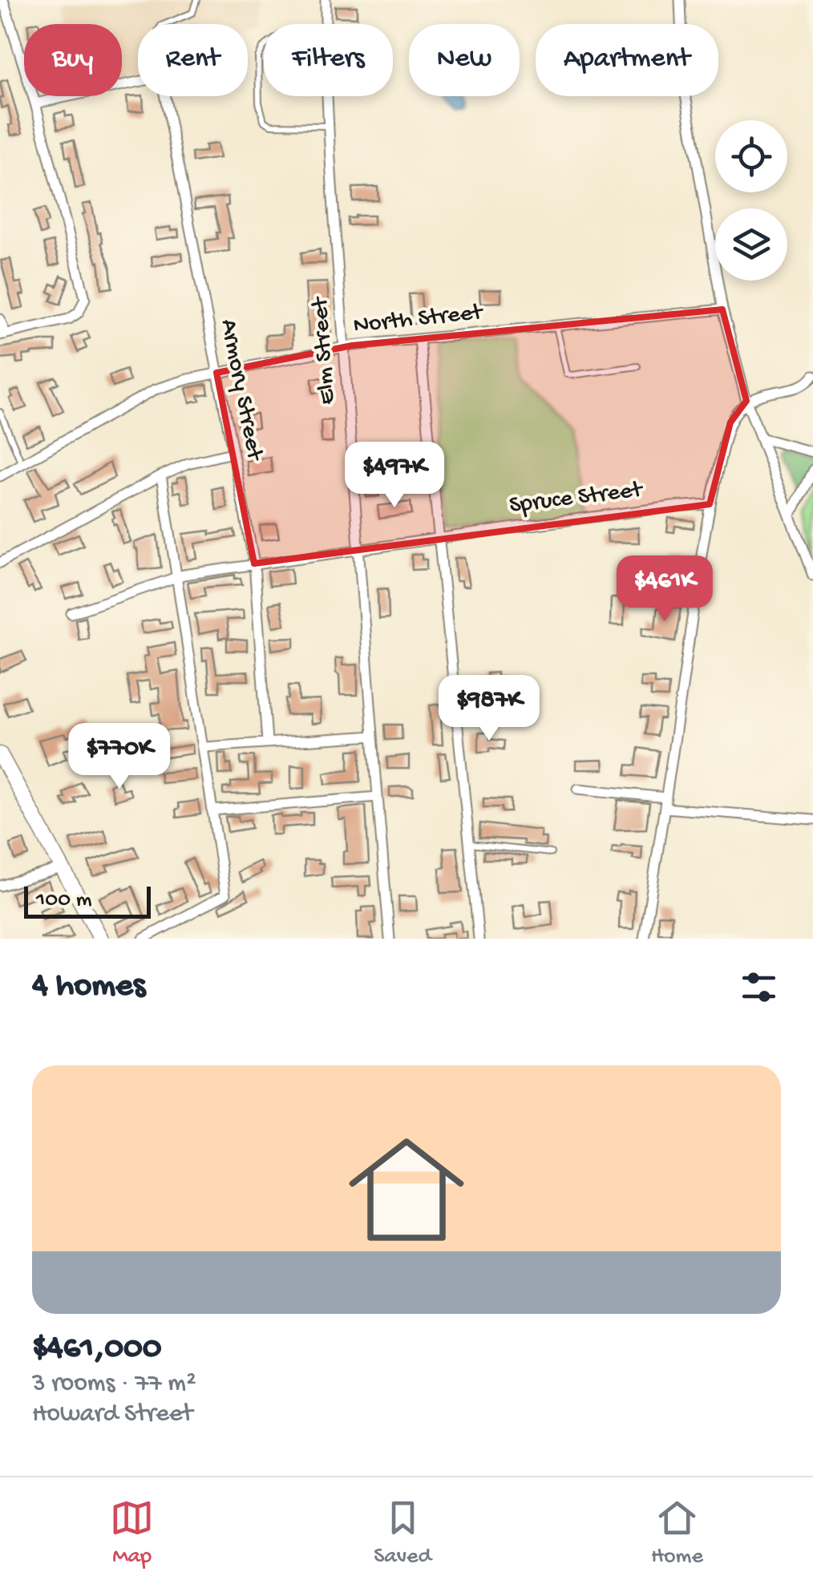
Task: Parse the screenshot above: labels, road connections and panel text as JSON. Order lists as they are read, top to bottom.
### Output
{
  "streets": {
    "street": [
      "North Street",
      "Elm Street",
      "Armory Street",
      "Spruce Street"
    ]
  },
  "crossings": [
    ["North Street", "Elm Street"],
    ["North Street", "Armory Street"],
    ["Elm Street", "Spruce Street"],
    ["Armory Street", "Spruce Street"]
  ],
  "scale_bar": "100 m",
  "page": {
    "chip": [
      "Buy",
      "Rent",
      "Filters",
      "New",
      "Apartment"
    ],
    "price": [
      "$497K",
      "$461K",
      "$987K",
      "$770K"
    ],
    "scale": "100 m",
    "heading": "4 homes",
    "list": [
      {
        "name": "$461,000",
        "note": "3 rooms · 77 m² · Howard Street"
      }
    ],
    "tabs": ["Map", "Saved", "Home"]
  }
}
